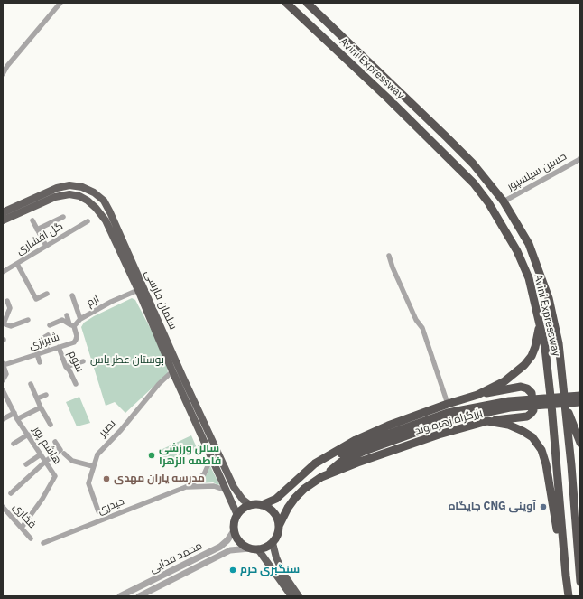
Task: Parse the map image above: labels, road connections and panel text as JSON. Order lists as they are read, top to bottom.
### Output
{
  "streets": {
    "highway": ["Avini Expressway", "بزرگراه زهره وند"],
    "main road": ["سلمان فارسی"],
    "street": [
      "حسین سیلسپور",
      "گل افشاری",
      "ارم",
      "شیرازی",
      "سوم",
      "بصیر",
      "هاشم پور",
      "حیدری",
      "فخاری",
      "محمد فدایی"
    ]
  },
  "crossings": [
    ["Avini Expressway", "حسین سیلسپور"],
    ["Avini Expressway", "بزرگراه زهره وند"],
    ["سلمان فارسی", "ارم"],
    ["سلمان فارسی", "بزرگراه زهره وند"],
    ["سلمان فارسی", "بصیر"],
    ["سلمان فارسی", "محمد فدایی"],
    ["شیرازی", "سوم"],
    ["بزرگراه زهره وند", "محمد فدایی"],
    ["هاشم پور", "فخاری"]
  ],
  "parks": ["بوستان عطر یاس"],
  "places": [
    "سالن ورزشی فاطمه الزهرا",
    "مدرسه یاران مهدی",
    "جایگاه CNG آوینی",
    "سنگبری حرم"
  ]
}
